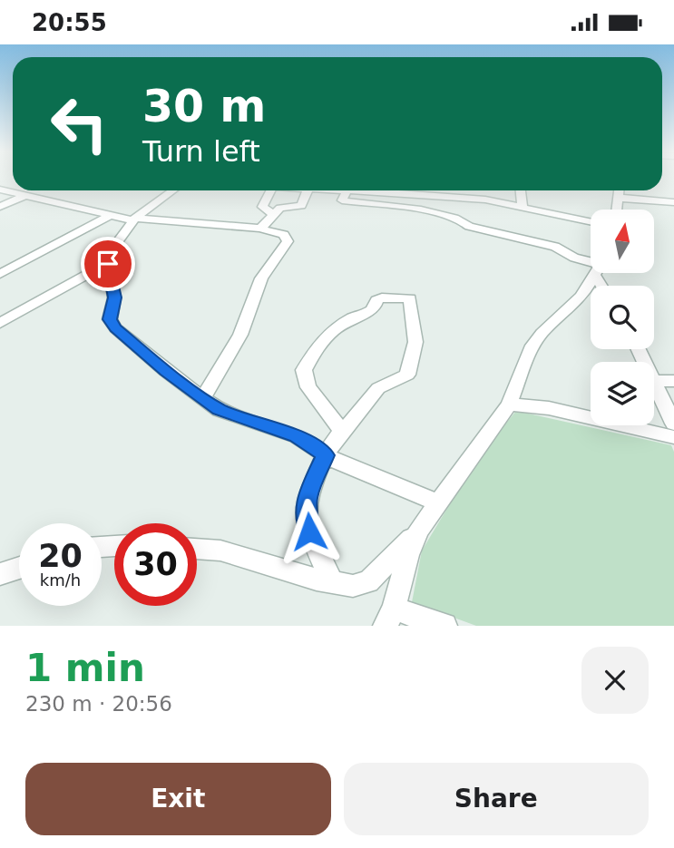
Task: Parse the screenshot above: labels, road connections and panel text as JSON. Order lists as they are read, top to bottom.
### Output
{
  "north": "top",
  "page": {
    "status": "20:55",
    "turn": ["30 m", "Turn left"],
    "speed": "20 km/h",
    "limit": "30",
    "heading": ["1 min", "230 m · 20:56"],
    "buttons": ["Exit", "Share"]
  }
}
